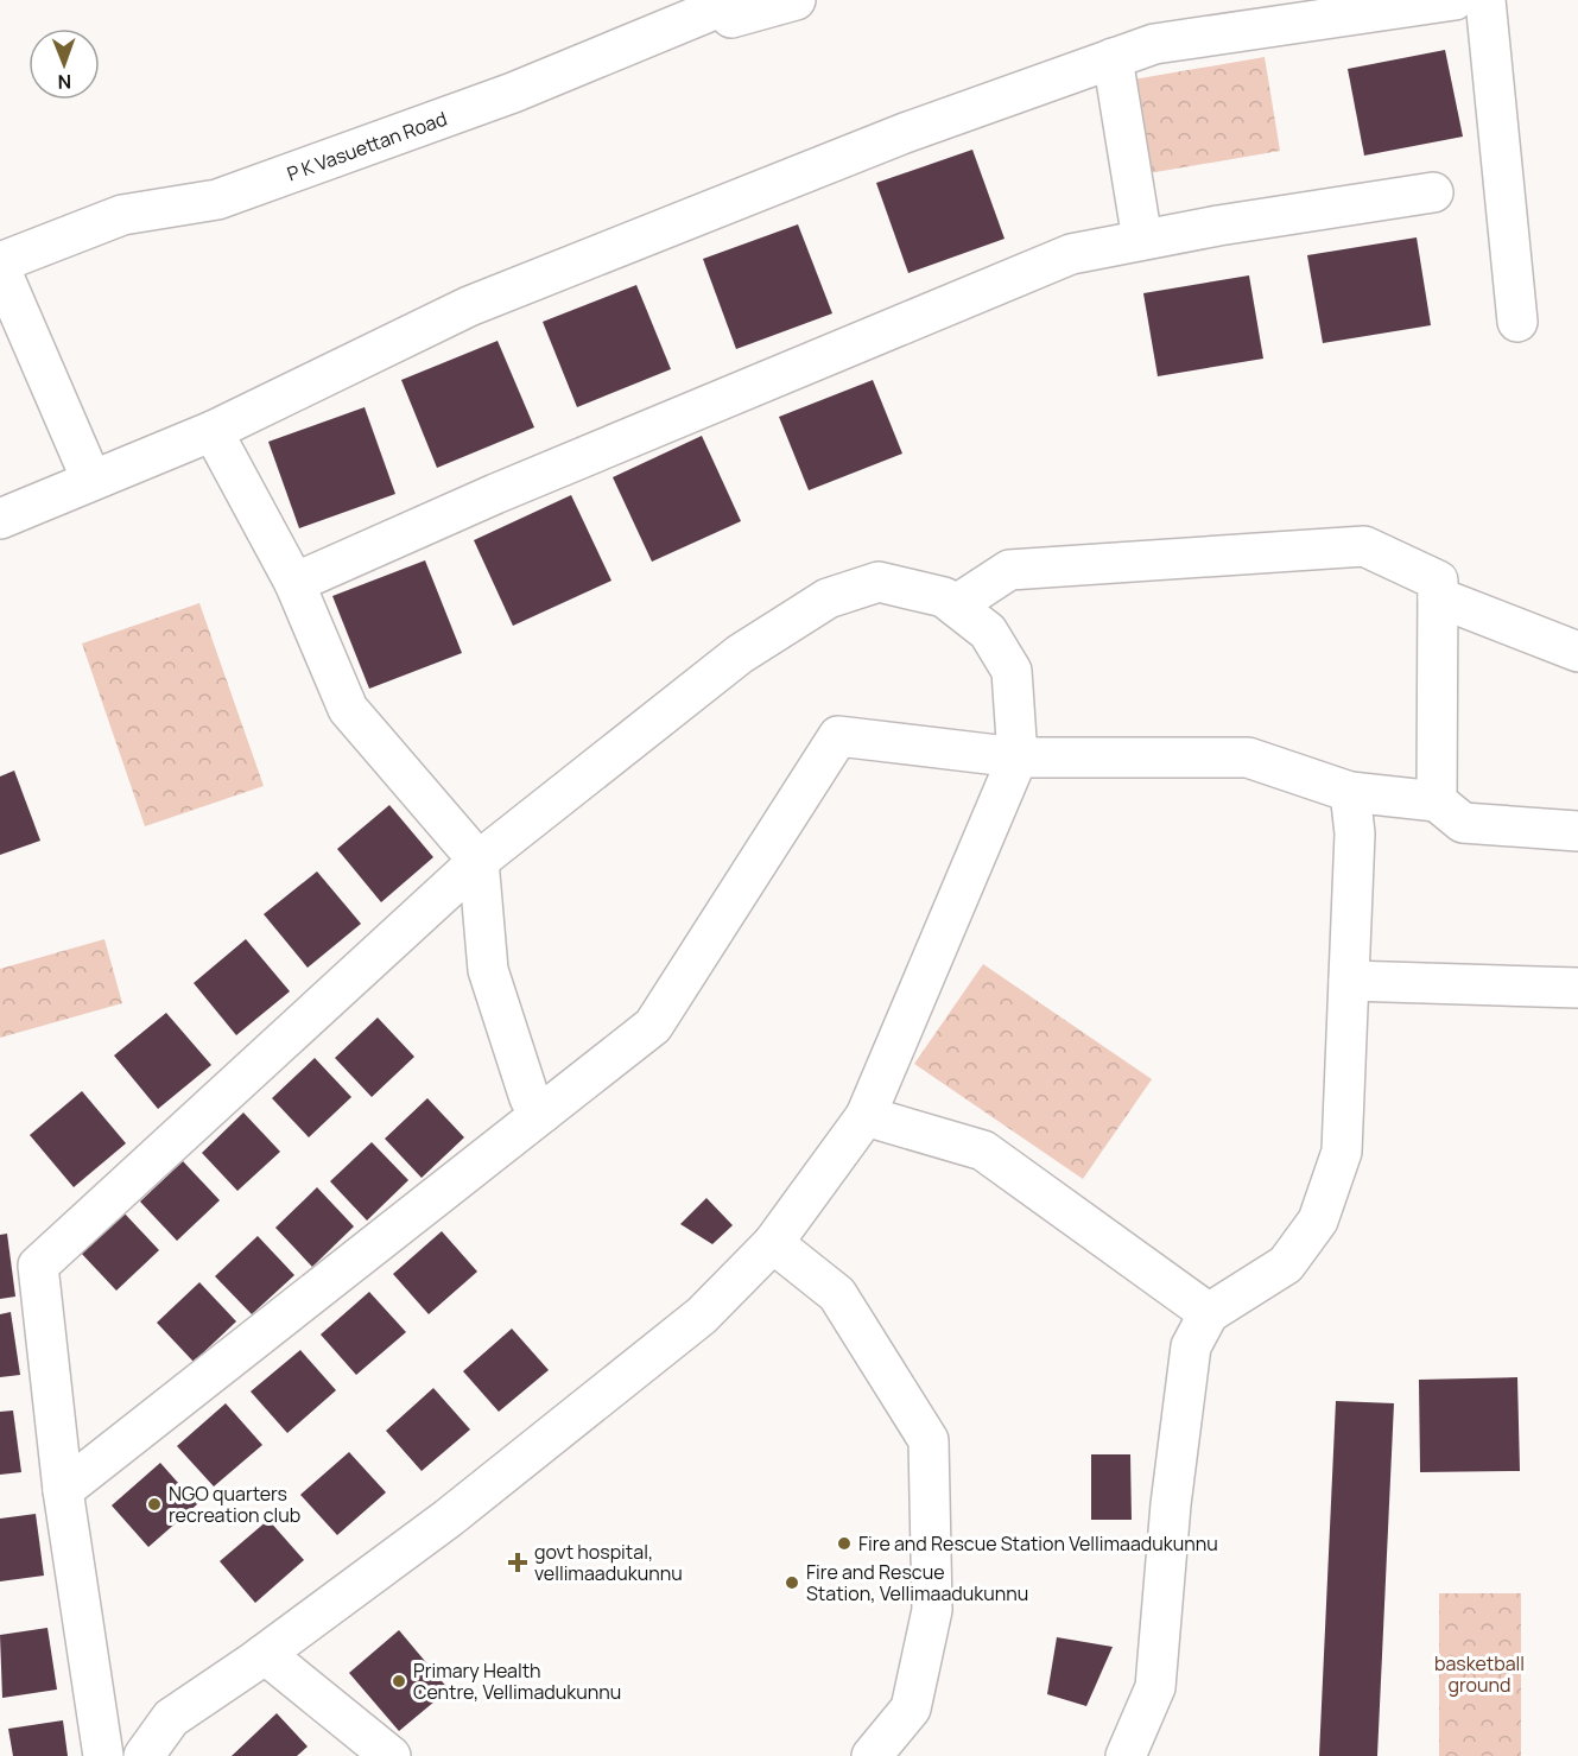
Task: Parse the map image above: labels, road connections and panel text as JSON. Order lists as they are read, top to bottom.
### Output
{
  "streets": {
    "street": ["P K Vasuettan Road"]
  },
  "parks": ["basketball ground"],
  "places": {
    "other": [
      "NGO quarters recreation club",
      "Fire and Rescue Station Vellimaadukunnu",
      "Fire and Rescue Station, Vellimaadukunnu",
      "Primary Health Centre, Vellimadukunnu"
    ],
    "health": ["govt hospital, vellimaadukunnu"]
  },
  "north": "bottom"
}
